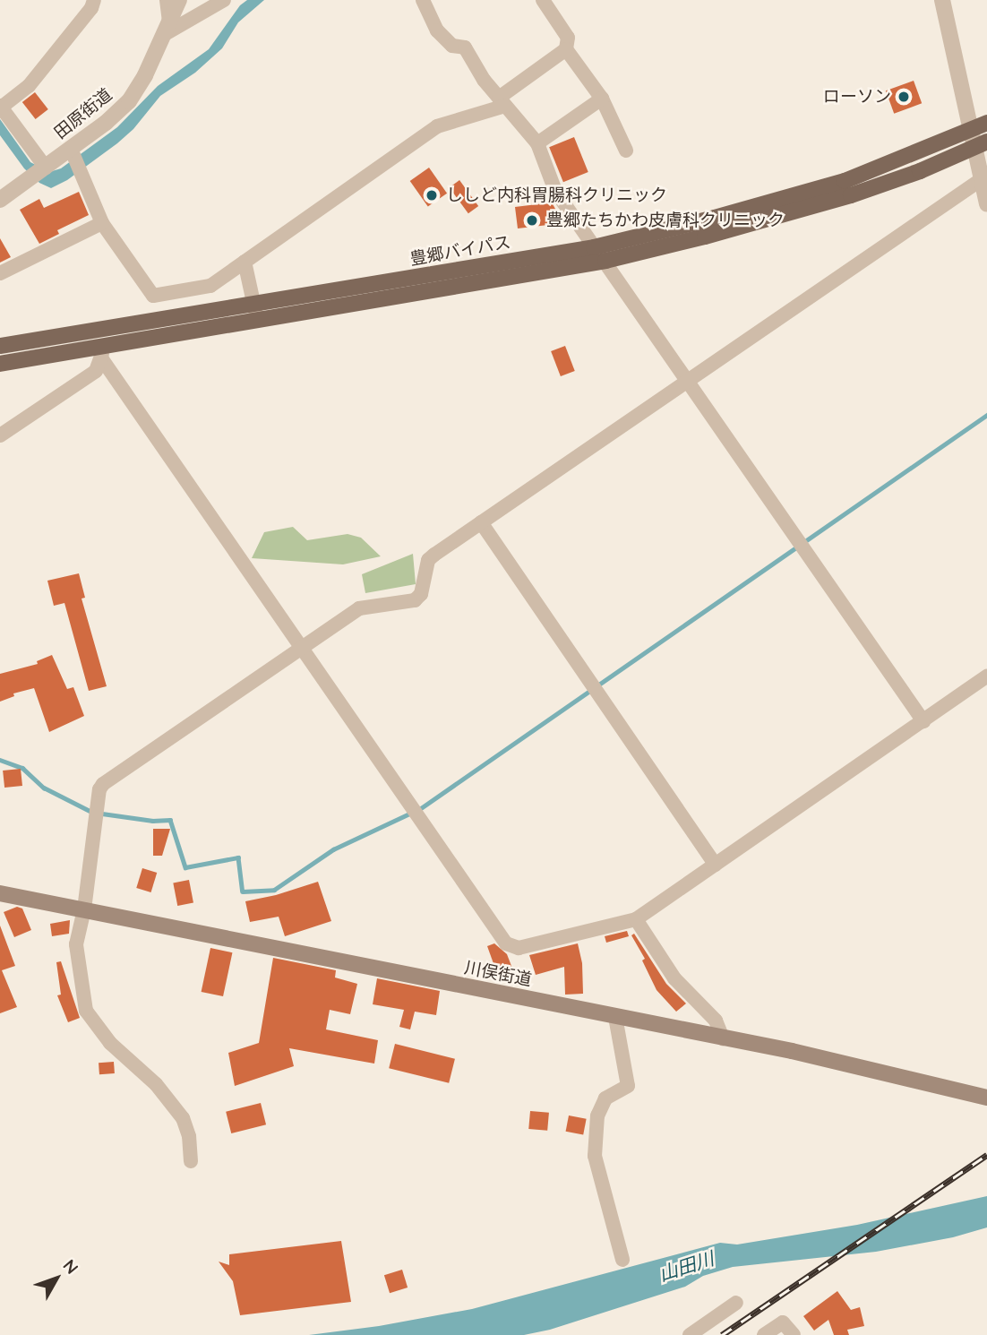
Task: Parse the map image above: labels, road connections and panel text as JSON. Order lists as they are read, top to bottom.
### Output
{
  "streets": {
    "main road": ["豊郷バイパス", "川俣街道"],
    "street": ["田原街道"]
  },
  "water": ["山田川"],
  "places": ["ローソン", "ししど内科胃腸科クリニック", "豊郷たちかわ皮膚科クリニック"],
  "north": "top right"
}
